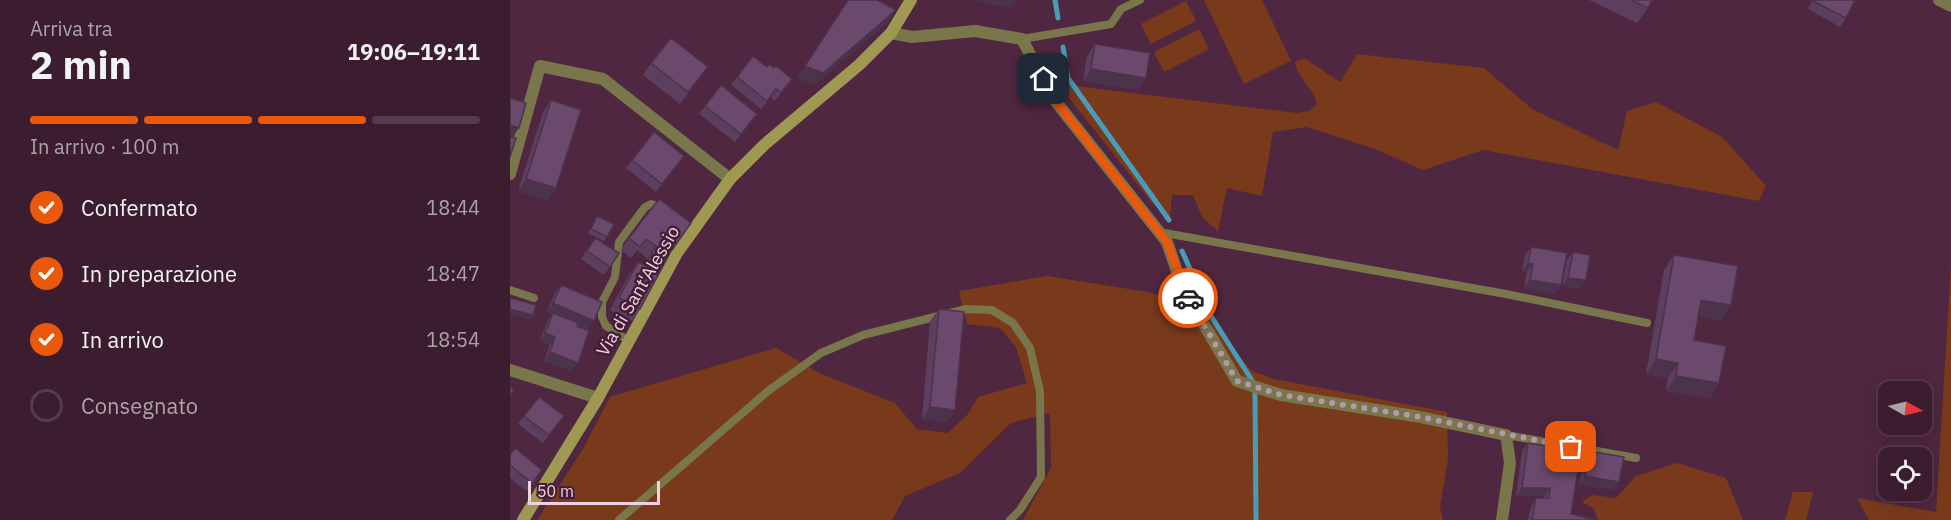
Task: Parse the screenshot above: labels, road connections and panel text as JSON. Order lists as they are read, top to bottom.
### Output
{
  "streets": {
    "street": ["Via di Sant'Alessio"]
  },
  "scale_bar": "50 m",
  "north": "right",
  "page": {
    "heading": ["2 min", "Arriva tra", "19:06–19:11"],
    "bar": "In arrivo · 100 m",
    "list": [
      ["Confermato", "18:44"],
      ["In preparazione", "18:47"],
      ["In arrivo", "18:54"],
      "Consegnato"
    ],
    "scale": "50 m"
  }
}
